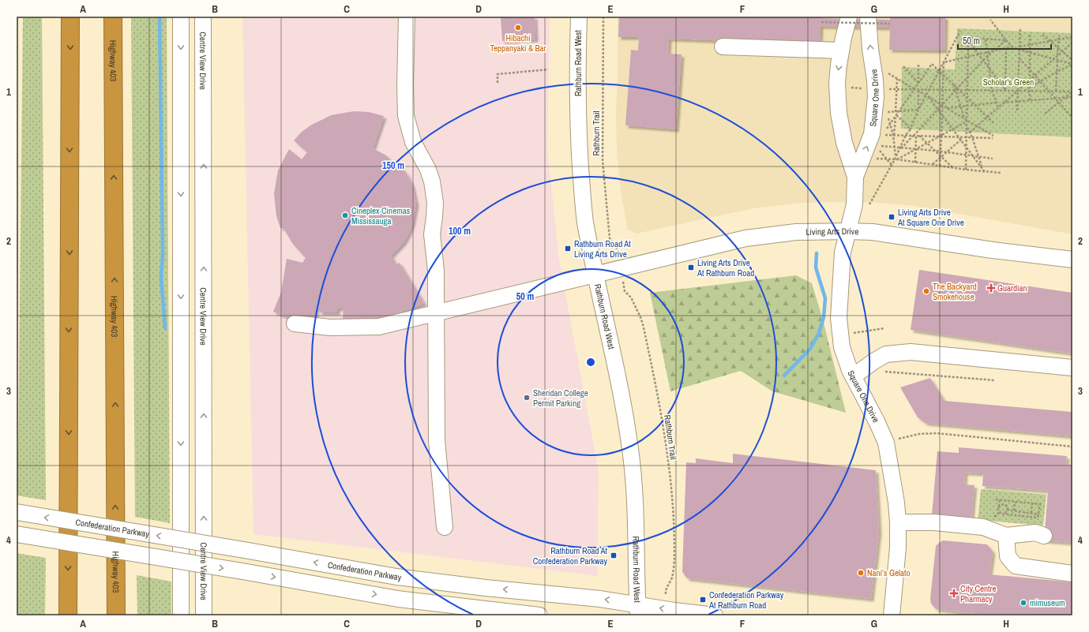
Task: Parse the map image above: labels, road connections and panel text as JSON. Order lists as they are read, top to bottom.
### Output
{
  "streets": {
    "highway": ["Highway 403"],
    "street": [
      "Centre View Drive",
      "Rathburn Road West",
      "Square One Drive",
      "Living Arts Drive",
      "Confederation Parkway"
    ],
    "path": ["Rathburn Trail"]
  },
  "crossings": [
    ["Rathburn Road West", "Living Arts Drive"],
    ["Rathburn Road West", "Confederation Parkway"],
    ["Square One Drive", "Living Arts Drive"]
  ],
  "parks": ["Scholar's Green"],
  "places": {
    "other": [
      "Hibachi Teppanyaki & Bar",
      "Cineplex Cinemas Mississauga",
      "The Backyard Smokehouse",
      "Sheridan College Permit Parking",
      "Nani’s Gelato",
      "mimuseum"
    ],
    "transit": [
      "Living Arts Drive At Square One Drive",
      "Rathburn Road At Living Arts Drive",
      "Living Arts Drive At Rathburn Road",
      "Rathburn Road At Confederation Parkway",
      "Confederation Parkway At Rathburn Road"
    ],
    "health": ["Guardian", "City Centre Pharmacy"]
  },
  "scale_bar": "50 m",
  "grid": {
    "columns": [
      "A",
      "B",
      "C",
      "D",
      "E",
      "F",
      "G",
      "H"
    ],
    "rows": [
      "1",
      "2",
      "3",
      "4"
    ]
  },
  "rings": ["150 m", "100 m", "50 m"]
}
